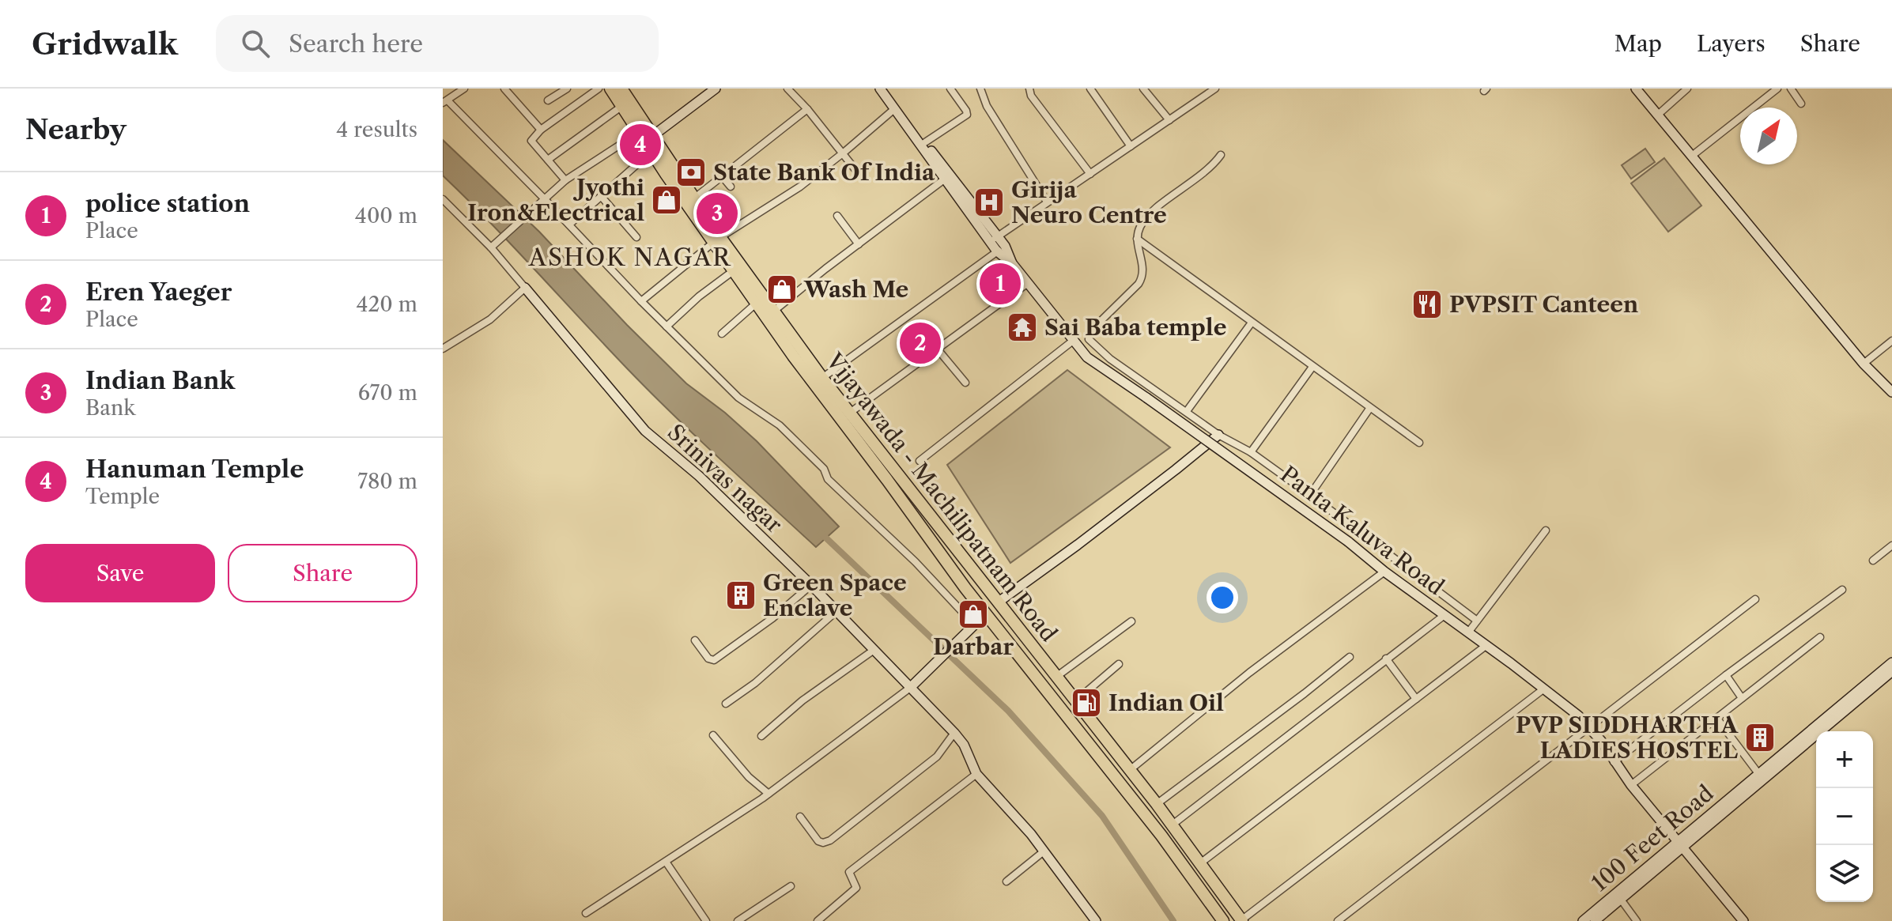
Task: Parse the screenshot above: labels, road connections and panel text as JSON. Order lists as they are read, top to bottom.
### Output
{
  "streets": {
    "highway": ["Vijayawada - Machilipatnam Road"],
    "street": ["Srinivas nagar", "Panta Kaluva Road", "100 Feet Road"]
  },
  "crossings": [
    ["Panta Kaluva Road", "100 Feet Road"]
  ],
  "districts": ["ASHOK NAGAR"],
  "places": {
    "bank": ["State Bank Of India"],
    "shop": ["Jyothi Iron&Electrical", "Wash Me", "Darbar"],
    "hospital": ["Girija Neuro Centre"],
    "restaurant": ["PVPSIT Canteen"],
    "temple": ["Sai Baba temple"],
    "building": ["Green Space Enclave", "PVP SIDDHARTHA LADIES HOSTEL"],
    "fuel station": ["Indian Oil"]
  },
  "north": "top right",
  "page": {
    "header": "Gridwalk",
    "search": "Search here",
    "nav": ["Map", "Layers", "Share"],
    "heading": ["Nearby", "4 results"],
    "pins": [
      "4",
      "3",
      "1",
      "2"
    ],
    "list": [
      {
        "mark": "1",
        "name": "police station",
        "note": "Place",
        "value": "400 m"
      },
      {
        "mark": "2",
        "name": "Eren Yaeger",
        "note": "Place",
        "value": "420 m"
      },
      {
        "mark": "3",
        "name": "Indian Bank",
        "note": "Bank",
        "value": "670 m"
      },
      {
        "mark": "4",
        "name": "Hanuman Temple",
        "note": "Temple",
        "value": "780 m"
      }
    ],
    "buttons": ["Save", "Share"],
    "map_buttons": ["+", "−"]
  }
}
